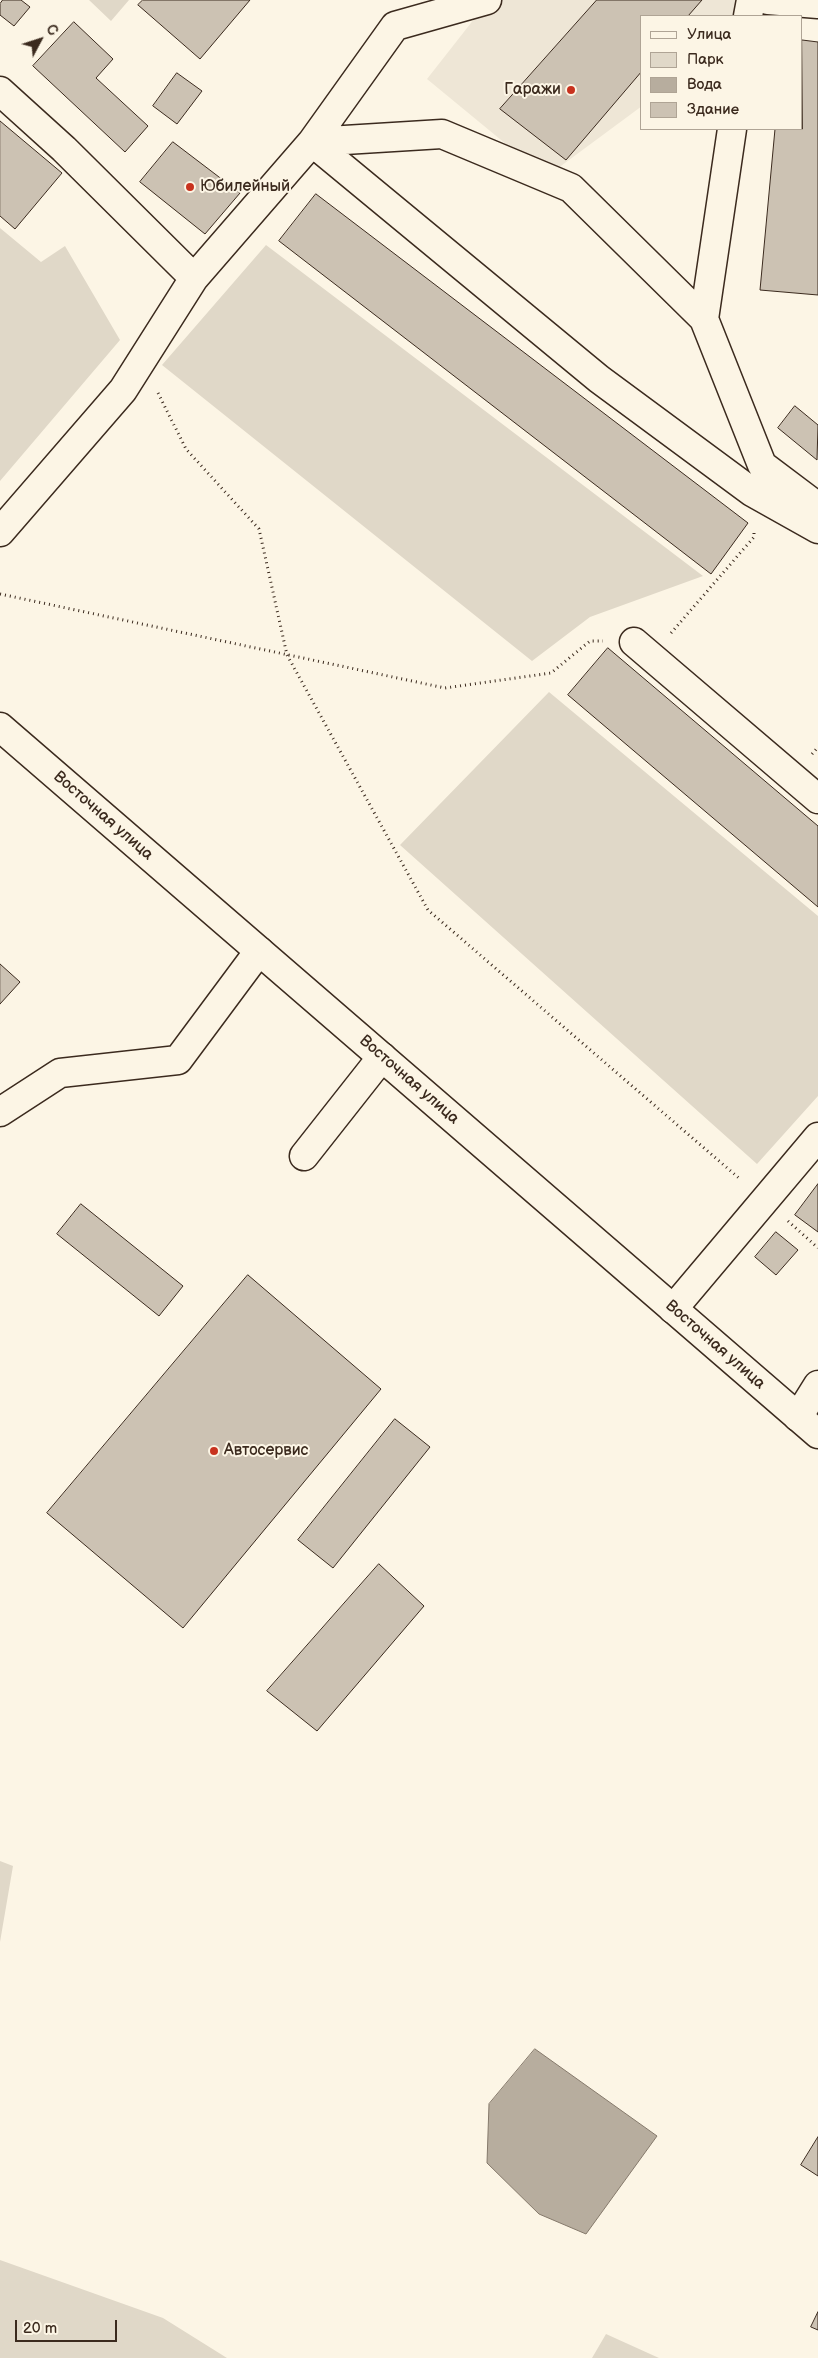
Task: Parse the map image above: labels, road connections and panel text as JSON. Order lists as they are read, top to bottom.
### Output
{
  "streets": {
    "main road": ["Восточная улица"]
  },
  "places": ["Гаражи", "Юбилейный", "Автосервис"],
  "legend": [
    "Улица",
    "Парк",
    "Вода",
    "Здание"
  ],
  "scale_bar": "20 m",
  "north": "top right"
}
